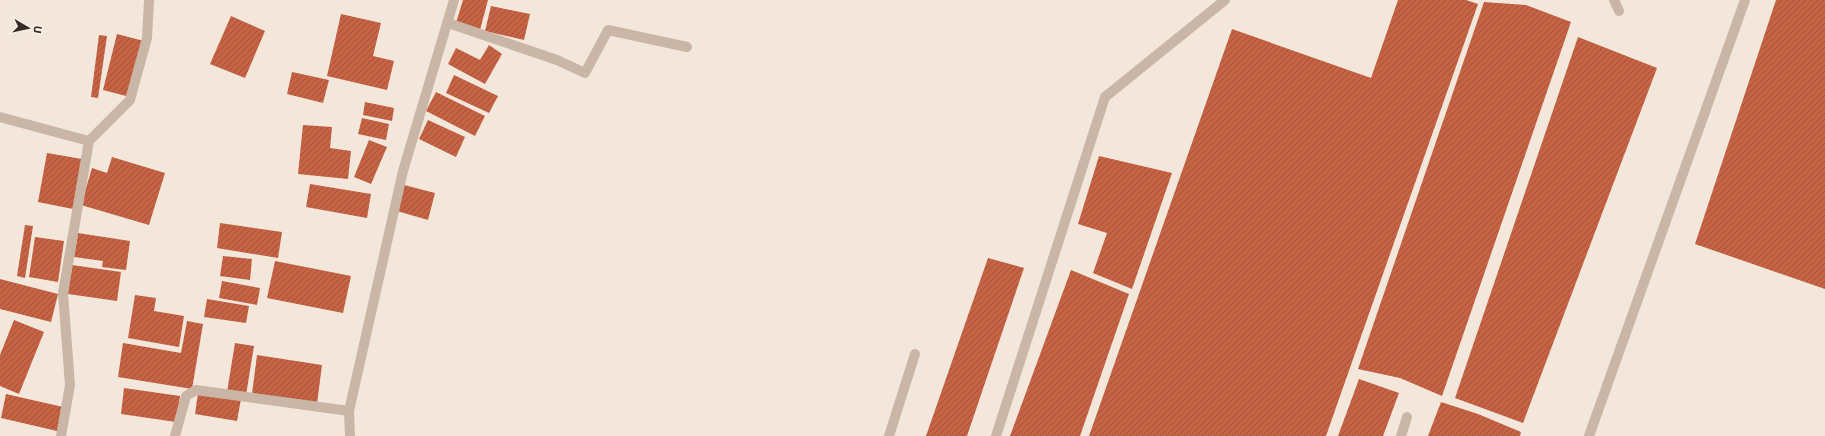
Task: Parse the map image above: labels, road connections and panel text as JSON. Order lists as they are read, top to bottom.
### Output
{
  "north": "right"
}
